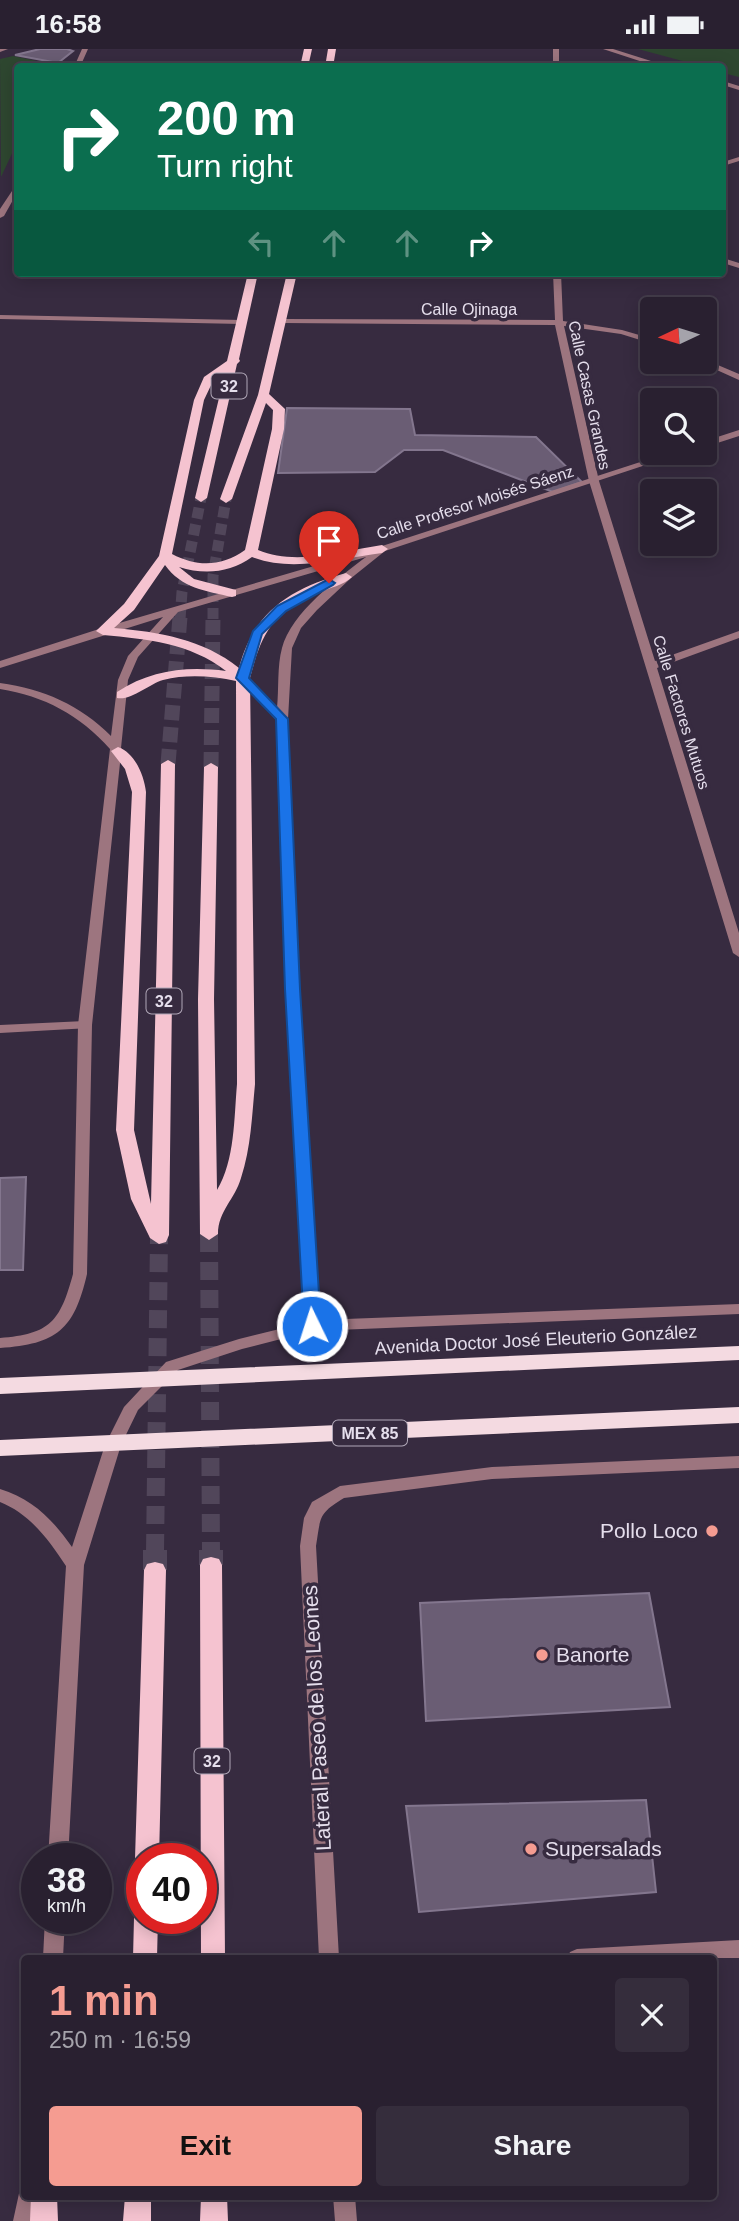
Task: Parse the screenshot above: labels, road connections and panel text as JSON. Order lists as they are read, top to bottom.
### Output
{
  "streets": {
    "highway": ["Avenida Doctor José Eleuterio González", "MEX 85"],
    "main road": ["32"],
    "street": [
      "Calle Ojinaga",
      "Calle Casas Grandes",
      "Calle Profesor Moisés Sáenz",
      "Calle Factores Mutuos",
      "Lateral Paseo de los Leones"
    ]
  },
  "crossings": [
    ["Calle Ojinaga", "32"],
    ["Calle Ojinaga", "Calle Casas Grandes"],
    ["Calle Casas Grandes", "Calle Profesor Moisés Sáenz"],
    ["Calle Casas Grandes", "Calle Factores Mutuos"],
    ["Calle Profesor Moisés Sáenz", "Calle Factores Mutuos"]
  ],
  "places": ["Pollo Loco", "Banorte", "Supersalads"],
  "north": "left",
  "page": {
    "status": "16:58",
    "turn": ["200 m", "Turn right"],
    "speed": "38 km/h",
    "limit": "40",
    "heading": ["1 min", "250 m · 16:59"],
    "buttons": ["Exit", "Share"]
  }
}
